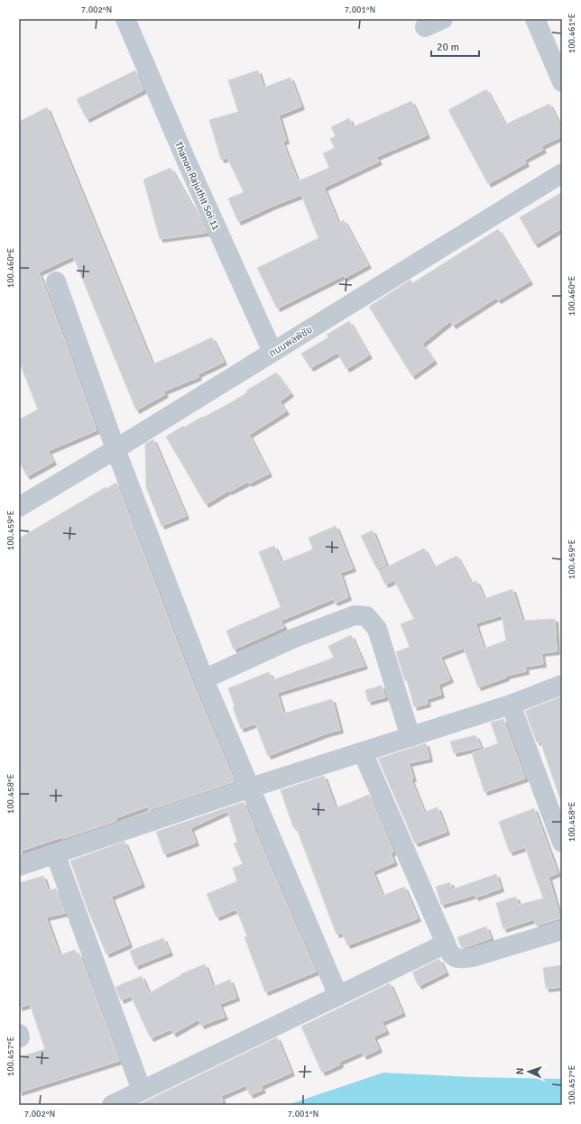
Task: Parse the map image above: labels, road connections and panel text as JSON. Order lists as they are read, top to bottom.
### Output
{
  "streets": {
    "street": ["Thanon Rajuthit Soi 11", "ถนนพลพิชัย"]
  },
  "crossings": [
    ["Thanon Rajuthit Soi 11", "ถนนพลพิชัย"]
  ],
  "scale_bar": "20 m",
  "north": "left",
  "coordinates": [
    "7.002°N",
    "7.001°N",
    "100.461°E",
    "100.460°E",
    "100.459°E",
    "100.458°E",
    "100.457°E"
  ]
}
